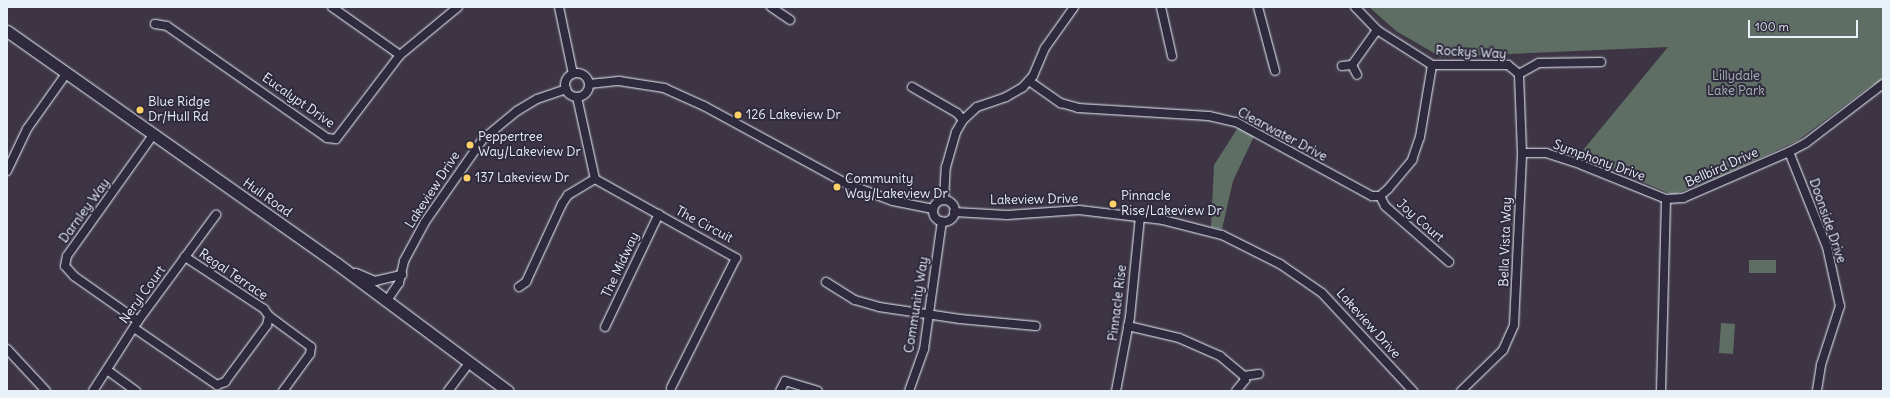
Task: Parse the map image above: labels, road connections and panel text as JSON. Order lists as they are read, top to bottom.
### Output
{
  "streets": {
    "main road": ["Hull Road"],
    "street": [
      "Rockys Way",
      "Eucalypt Drive",
      "Clearwater Drive",
      "Symphony Drive",
      "Bellbird Drive",
      "Lakeview Drive",
      "Darnley Way",
      "Joy Court",
      "Doonside Drive",
      "The Circuit",
      "Bella Vista Way",
      "The Midway",
      "Regal Terrace",
      "Neryl Court",
      "Pinnacle Rise",
      "Community Way"
    ]
  },
  "crossings": [
    ["Rockys Way", "Bella Vista Way"],
    ["Clearwater Drive", "Joy Court"],
    ["Symphony Drive", "Bellbird Drive"],
    ["Symphony Drive", "Bella Vista Way"],
    ["Bellbird Drive", "Doonside Drive"],
    ["Lakeview Drive", "Hull Road"],
    ["Lakeview Drive", "Pinnacle Rise"],
    ["Lakeview Drive", "Community Way"],
    ["Hull Road", "Darnley Way"],
    ["Darnley Way", "Regal Terrace"],
    ["Darnley Way", "Neryl Court"],
    ["The Circuit", "The Midway"],
    ["Regal Terrace", "Neryl Court"]
  ],
  "parks": ["Lillydale Lake Park"],
  "places": [
    "Blue Ridge Dr/Hull Rd",
    "126 Lakeview Dr",
    "Peppertree Way/Lakeview Dr",
    "137 Lakeview Dr",
    "Community Way/Lakeview Dr",
    "Pinnacle Rise/Lakeview Dr"
  ],
  "scale_bar": "100 m"
}
